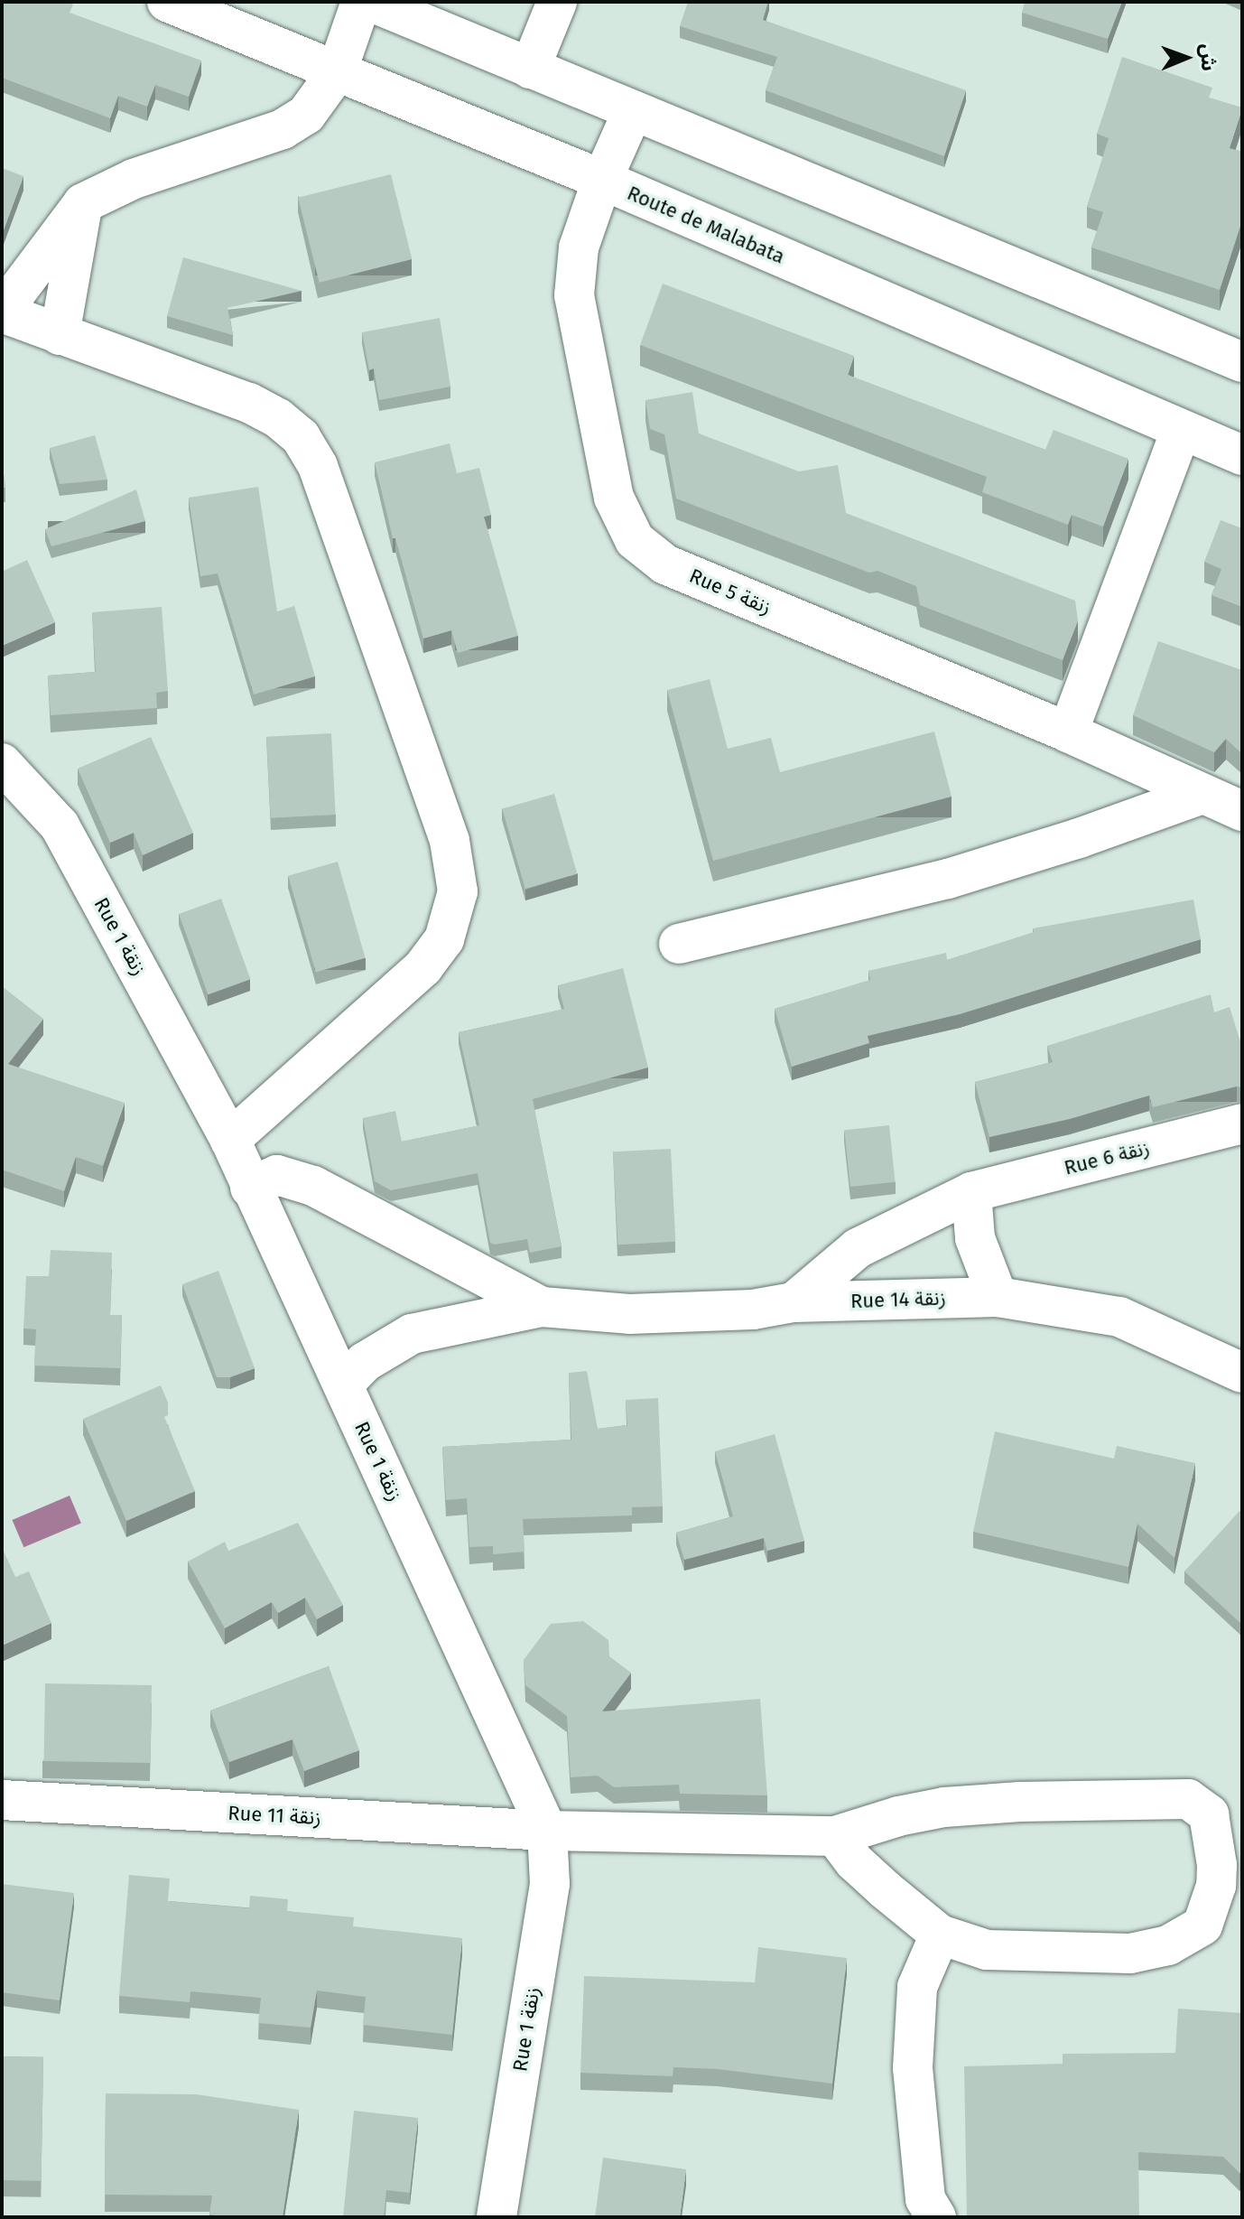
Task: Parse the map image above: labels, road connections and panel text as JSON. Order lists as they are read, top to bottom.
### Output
{
  "streets": {
    "street": [
      "Route de Malabata",
      "Rue 5 زنقة",
      "Rue 1 زنقة",
      "Rue 6 زنقة",
      "Rue 14 زنقة",
      "Rue 11 زنقة"
    ]
  },
  "crossings": [
    ["Route de Malabata", "Rue 5 زنقة"],
    ["Rue 1 زنقة", "Rue 14 زنقة"],
    ["Rue 1 زنقة", "Rue 11 زنقة"],
    ["Rue 6 زنقة", "Rue 14 زنقة"]
  ],
  "north": "right"
}
